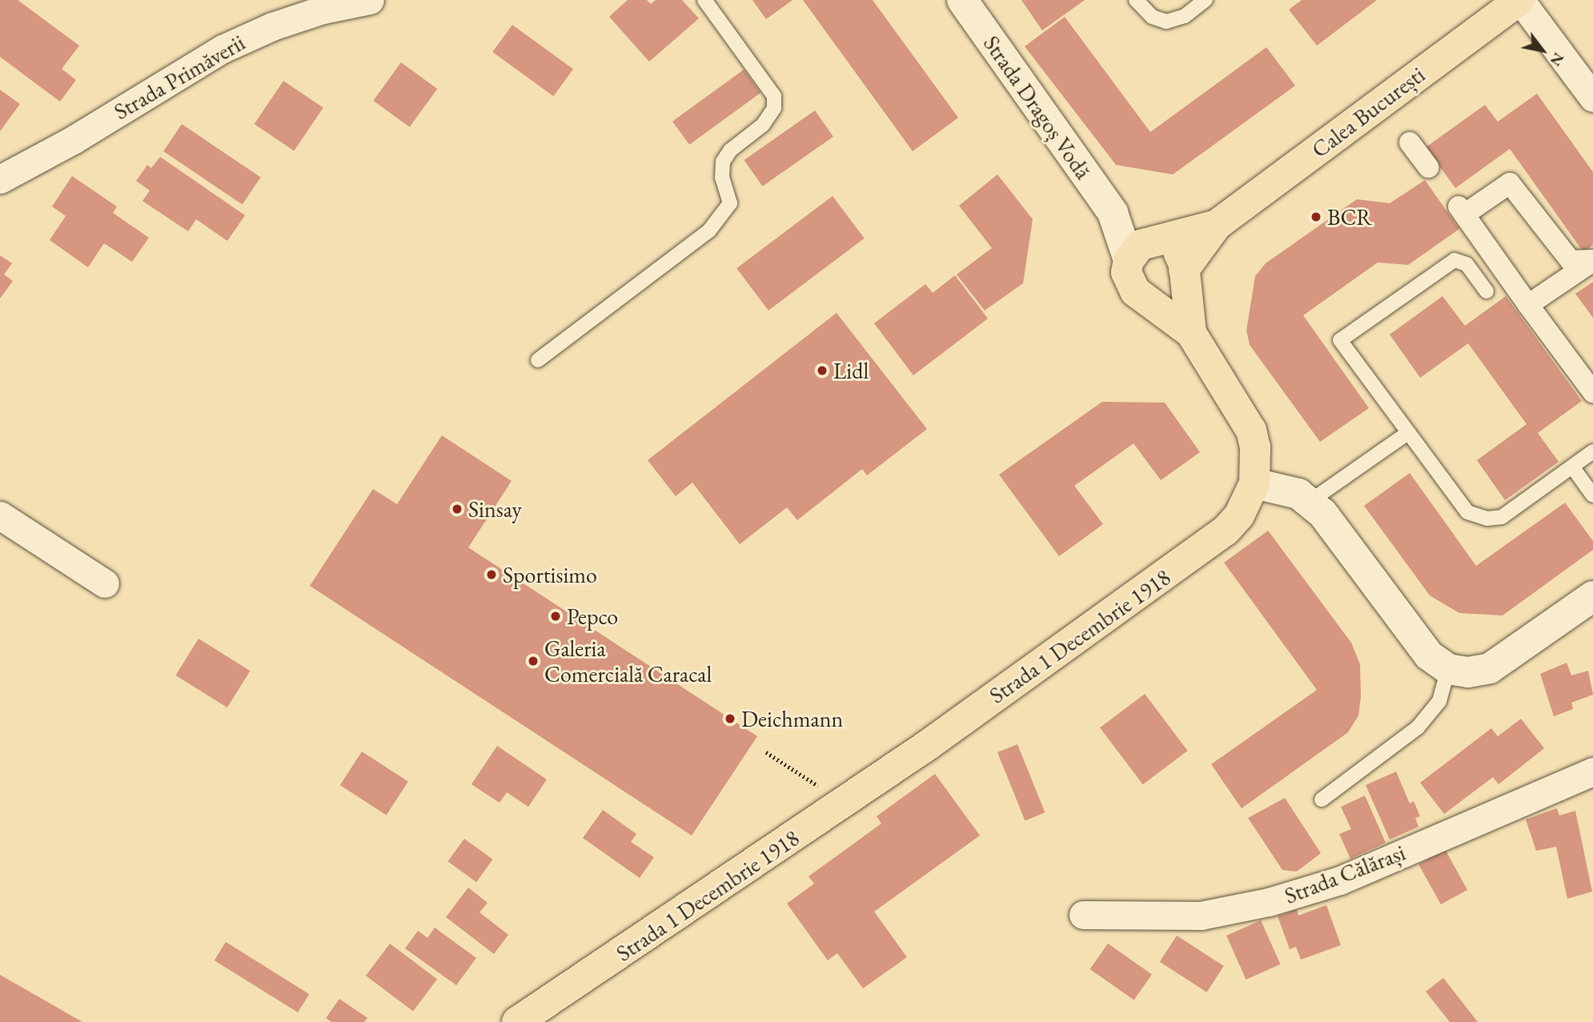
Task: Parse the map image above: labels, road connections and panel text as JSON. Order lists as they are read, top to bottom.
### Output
{
  "streets": {
    "main road": ["Strada Dragoș Vodă", "Calea București", "Strada 1 Decembrie 1918"],
    "street": ["Strada Primăverii", "Strada Călărași"]
  },
  "places": [
    "BCR",
    "Lidl",
    "Sinsay",
    "Sportisimo",
    "Pepco",
    "Galeria Comercială Caracal",
    "Deichmann"
  ],
  "north": "bottom right"
}
